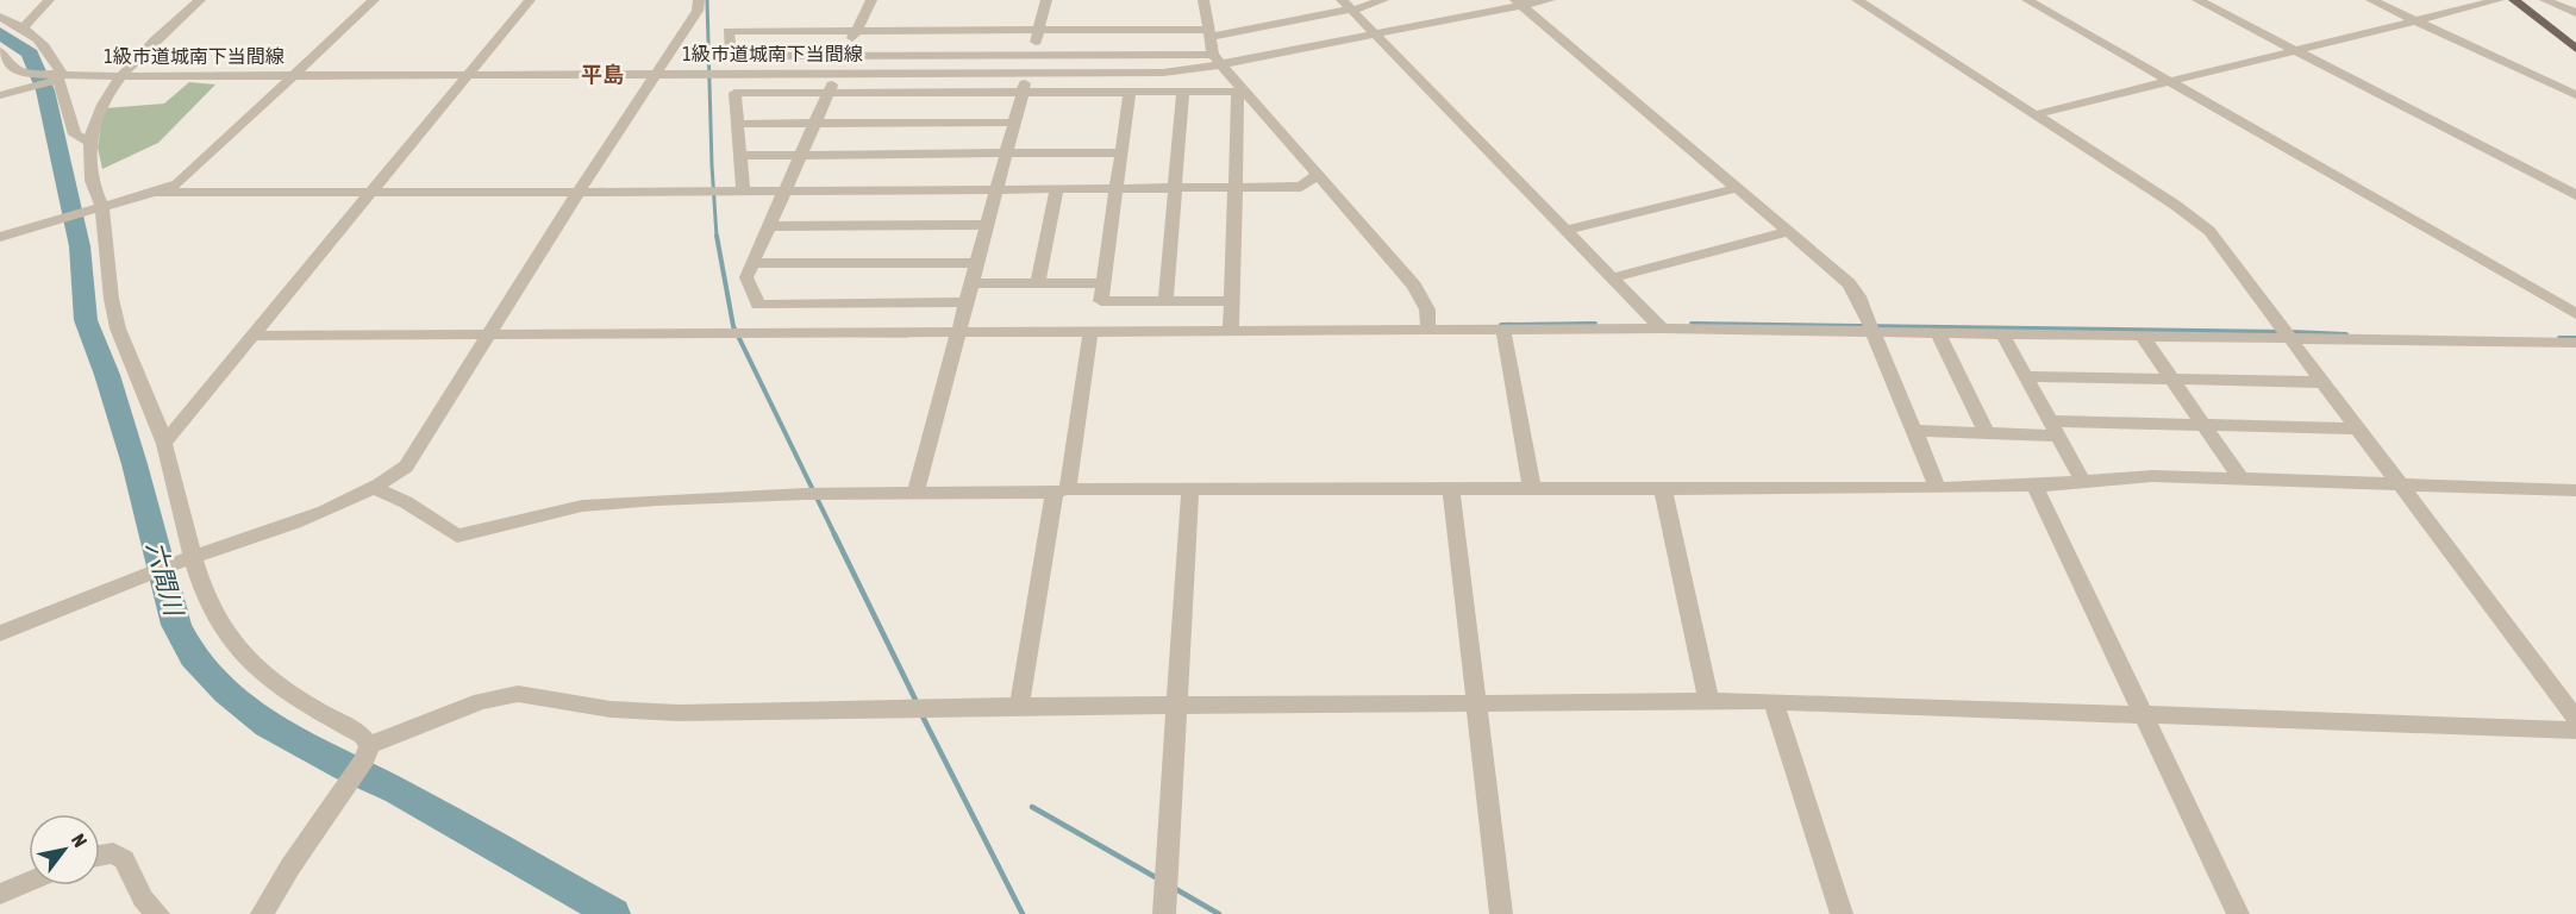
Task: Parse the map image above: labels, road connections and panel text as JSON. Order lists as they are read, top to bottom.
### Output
{
  "streets": {
    "street": ["1級市道城南下当間線"]
  },
  "districts": ["平島"],
  "water": ["六間川"],
  "north": "top right"
}
